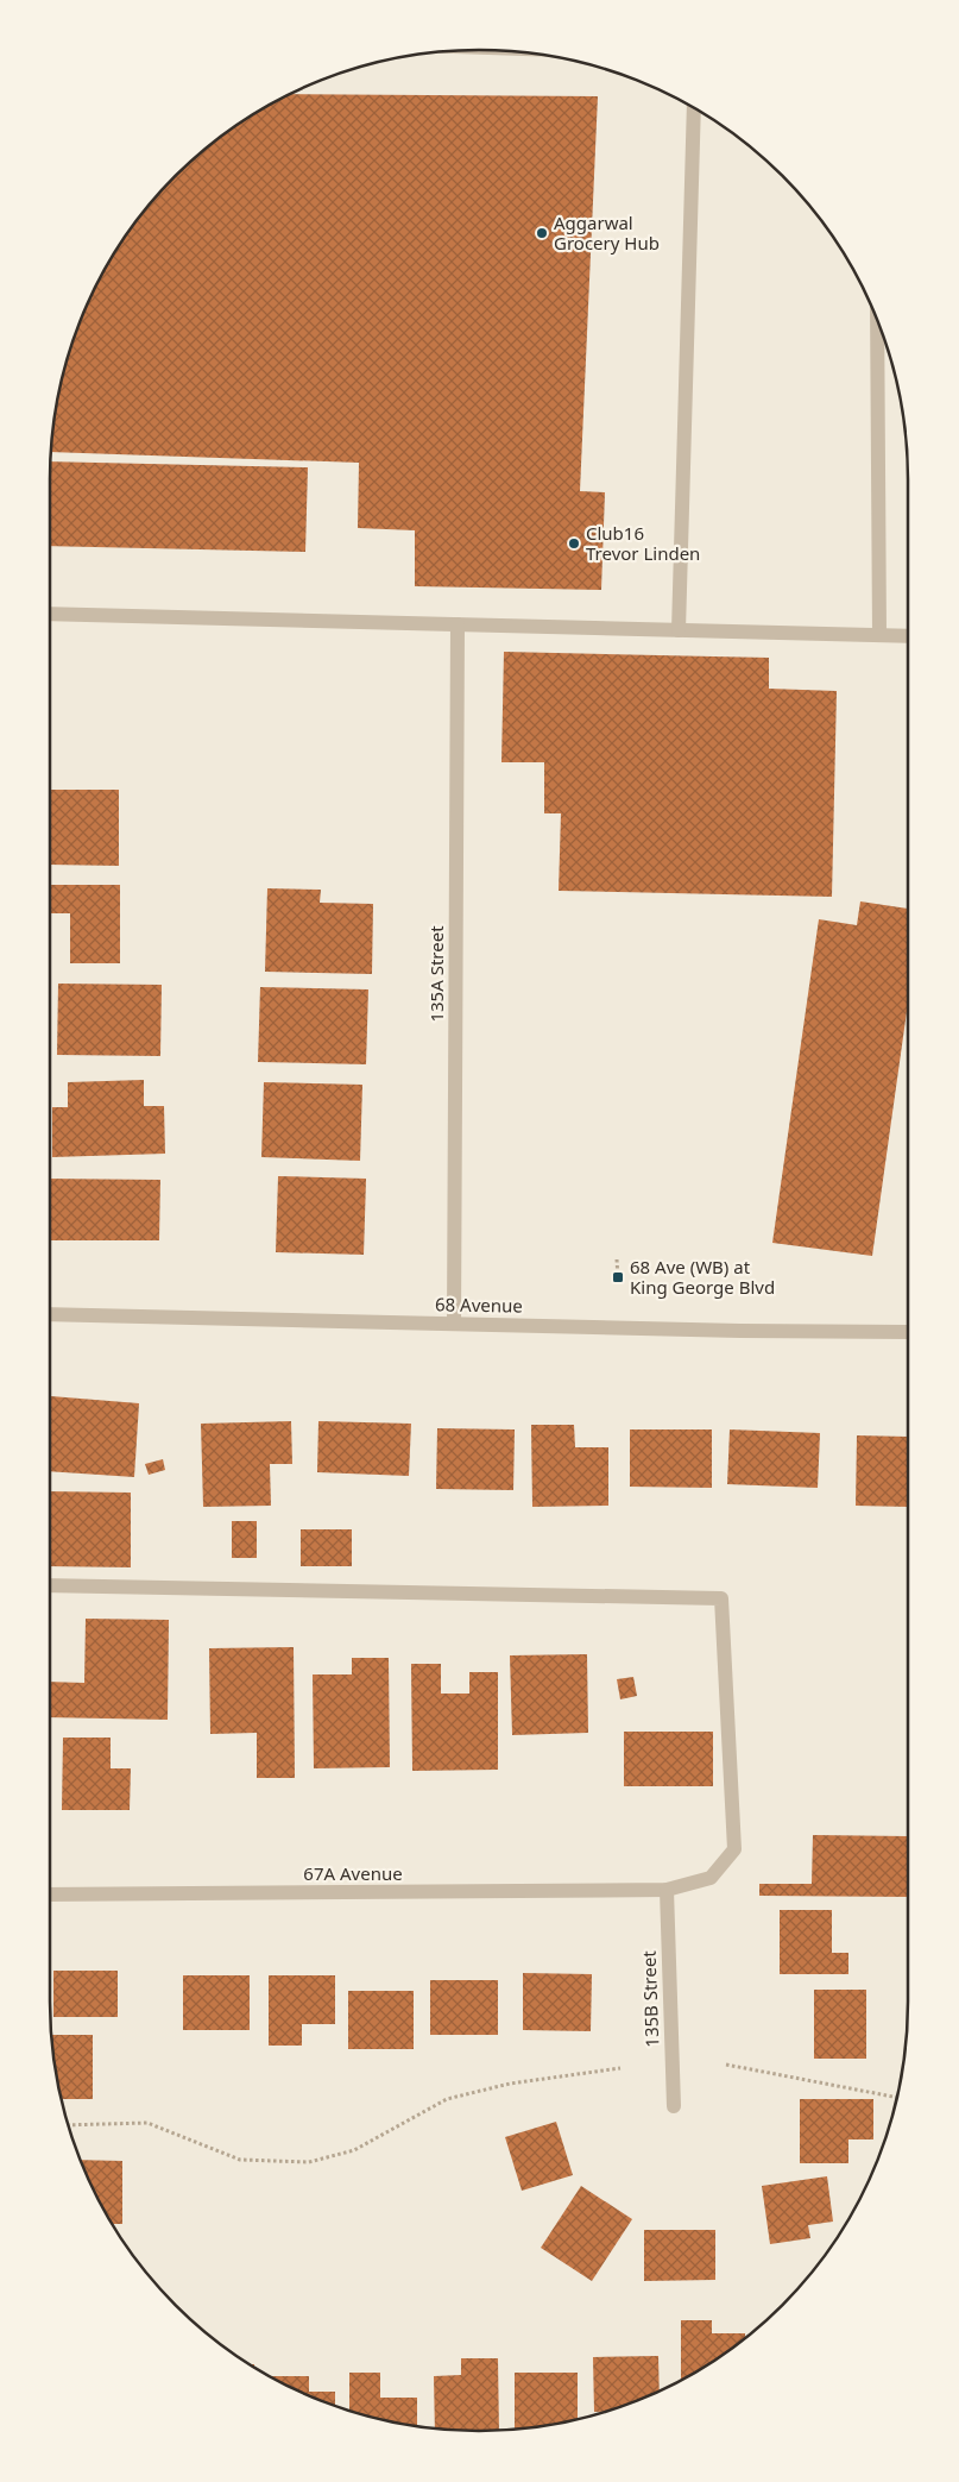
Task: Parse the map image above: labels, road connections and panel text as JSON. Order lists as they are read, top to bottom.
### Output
{
  "streets": {
    "street": [
      "135A Street",
      "68 Avenue",
      "67A Avenue",
      "135B Street"
    ]
  },
  "crossings": [
    ["135A Street", "68 Avenue"],
    ["67A Avenue", "135B Street"]
  ],
  "places": {
    "other": ["Aggarwal Grocery Hub", "Club16 Trevor Linden"],
    "transit": ["68 Ave (WB) at King George Blvd"]
  }
}
